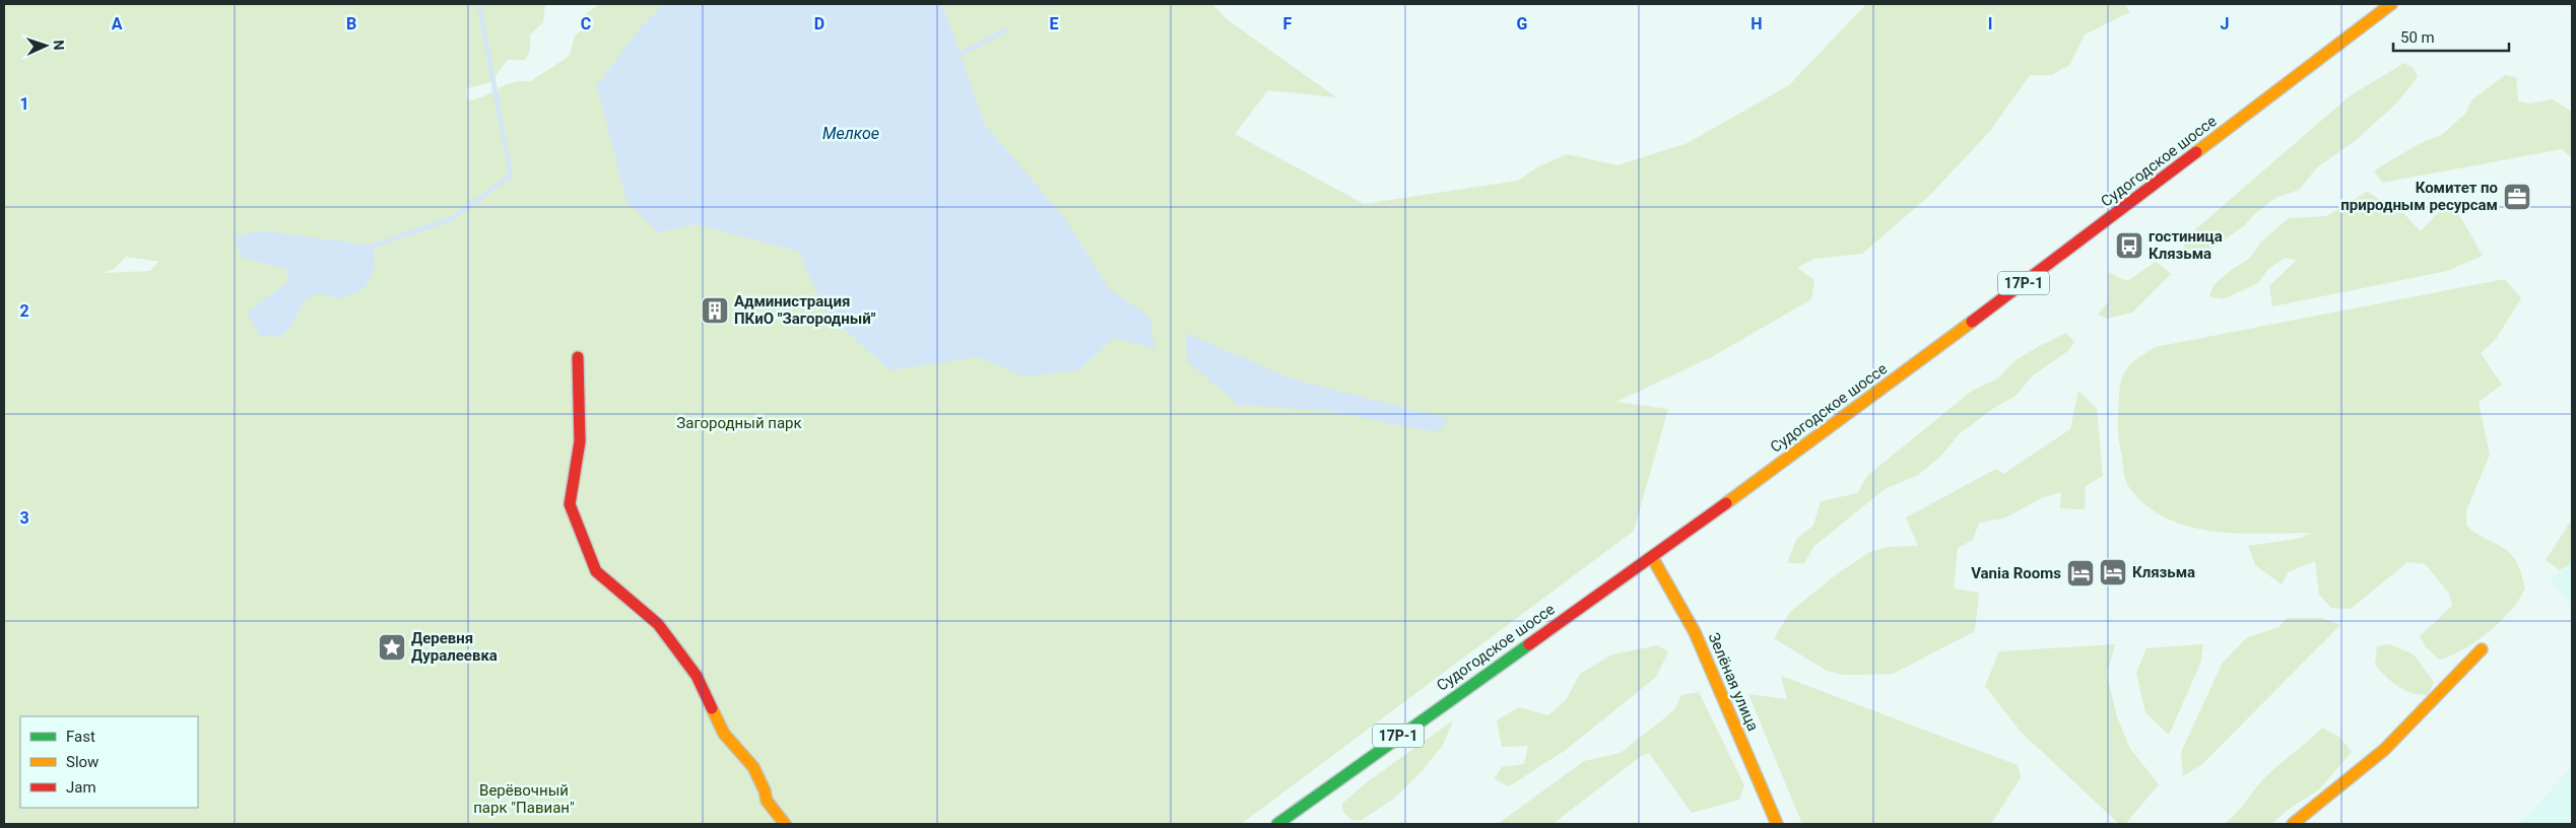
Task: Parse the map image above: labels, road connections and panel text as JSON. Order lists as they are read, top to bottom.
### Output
{
  "streets": {
    "main road": ["Судогодское шоссе", "17Р-1", "Зелёная улица"]
  },
  "crossings": [
    ["Судогодское шоссе", "Зелёная улица"]
  ],
  "water": ["Мелкое"],
  "parks": ["Загородный парк", "Верёвочный парк \"Павиан\""],
  "places": {
    "office": ["Комитет по природным ресурсам"],
    "bus stop": ["гостиница Клязьма"],
    "building": ["Администрация ПКиО \"Загородный\""],
    "hotel": ["Клязьма", "Vania Rooms"],
    "place": ["Деревня Дуралеевка"]
  },
  "legend": ["Fast", "Slow", "Jam"],
  "scale_bar": "50 m",
  "north": "right",
  "grid": {
    "columns": [
      "A",
      "B",
      "C",
      "D",
      "E",
      "F",
      "G",
      "H",
      "I",
      "J"
    ],
    "rows": ["1", "2", "3"]
  }
}
